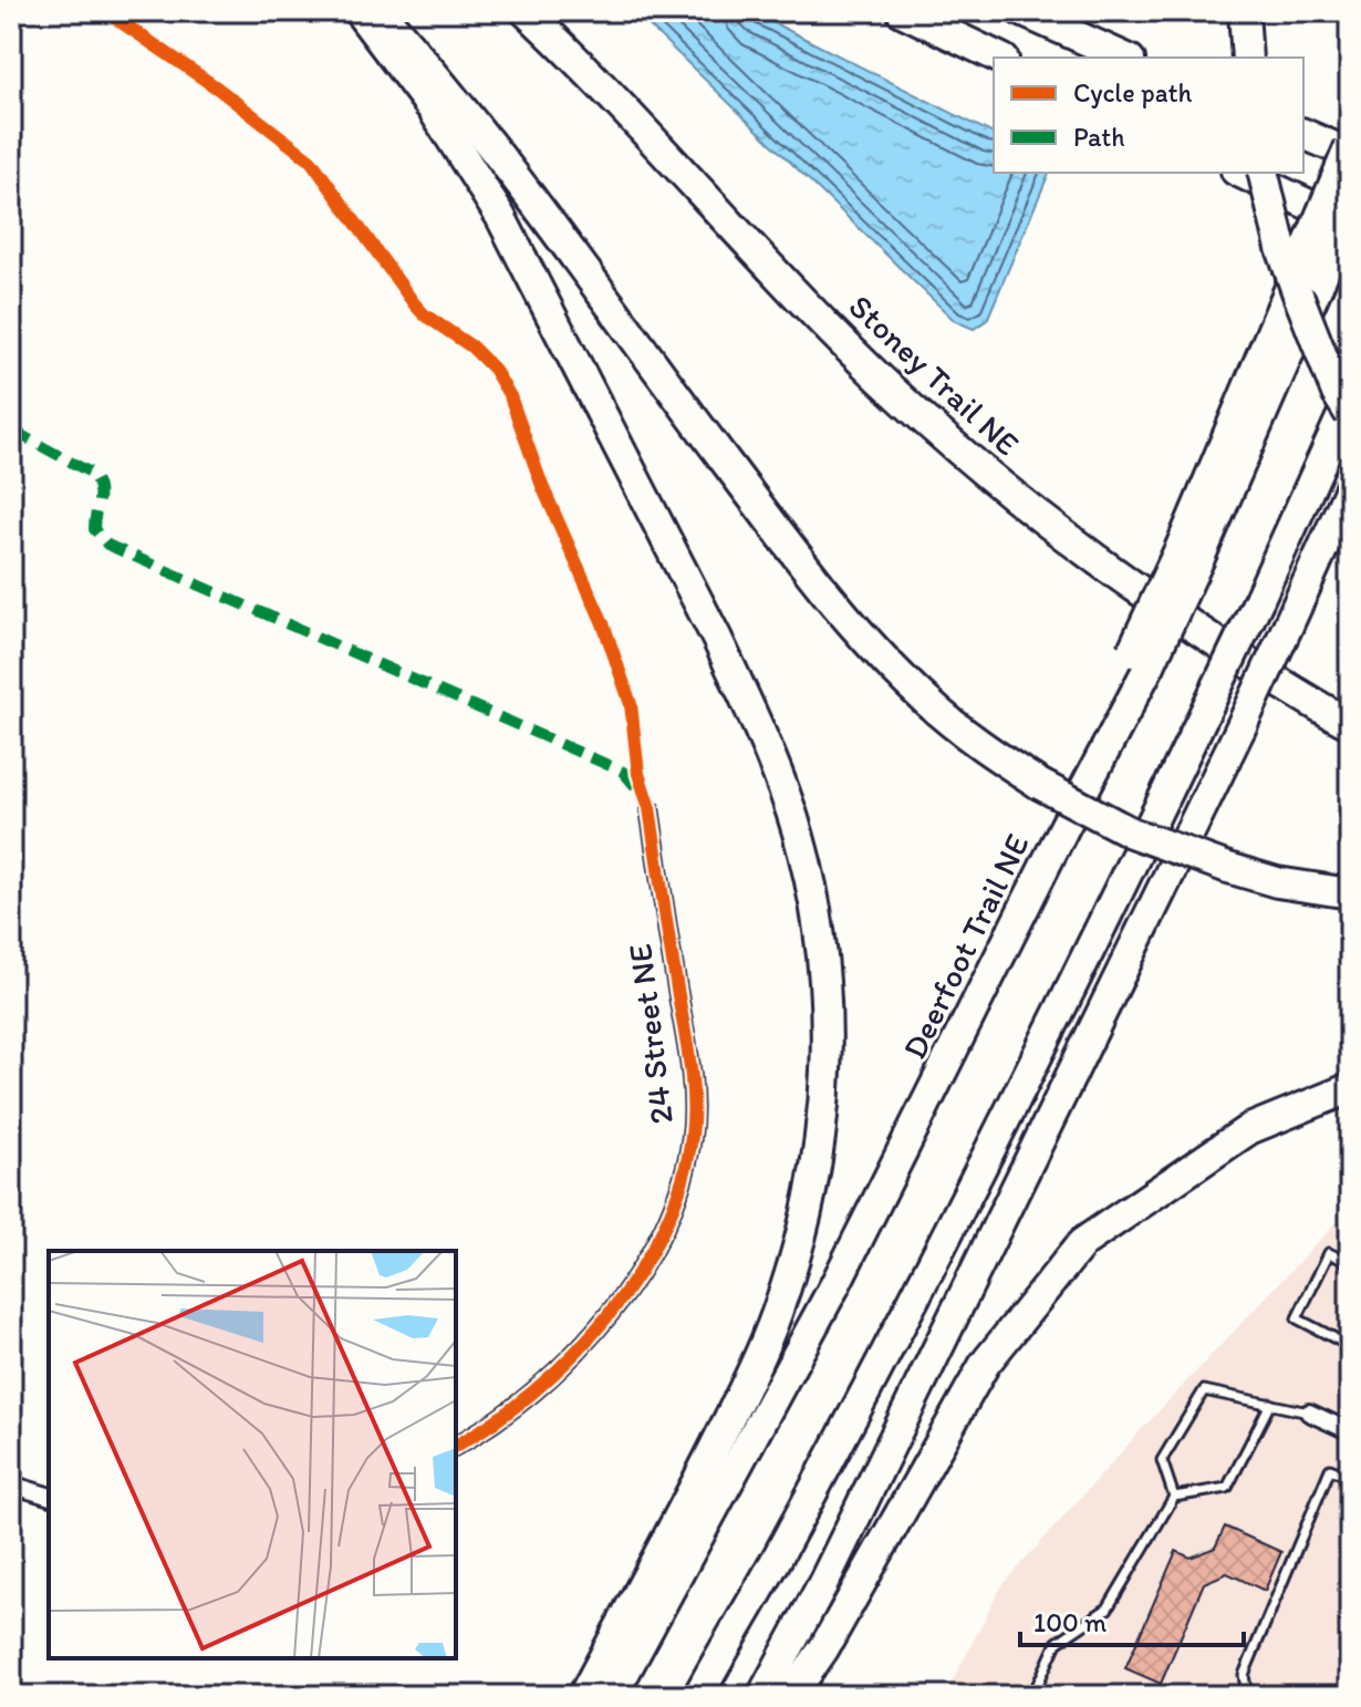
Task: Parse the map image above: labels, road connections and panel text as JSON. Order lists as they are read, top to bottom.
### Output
{
  "streets": {
    "highway": ["Stoney Trail NE", "Deerfoot Trail NE"],
    "street": ["24 Street NE"]
  },
  "legend": ["Cycle path", "Path"],
  "scale_bar": "100 m"
}
